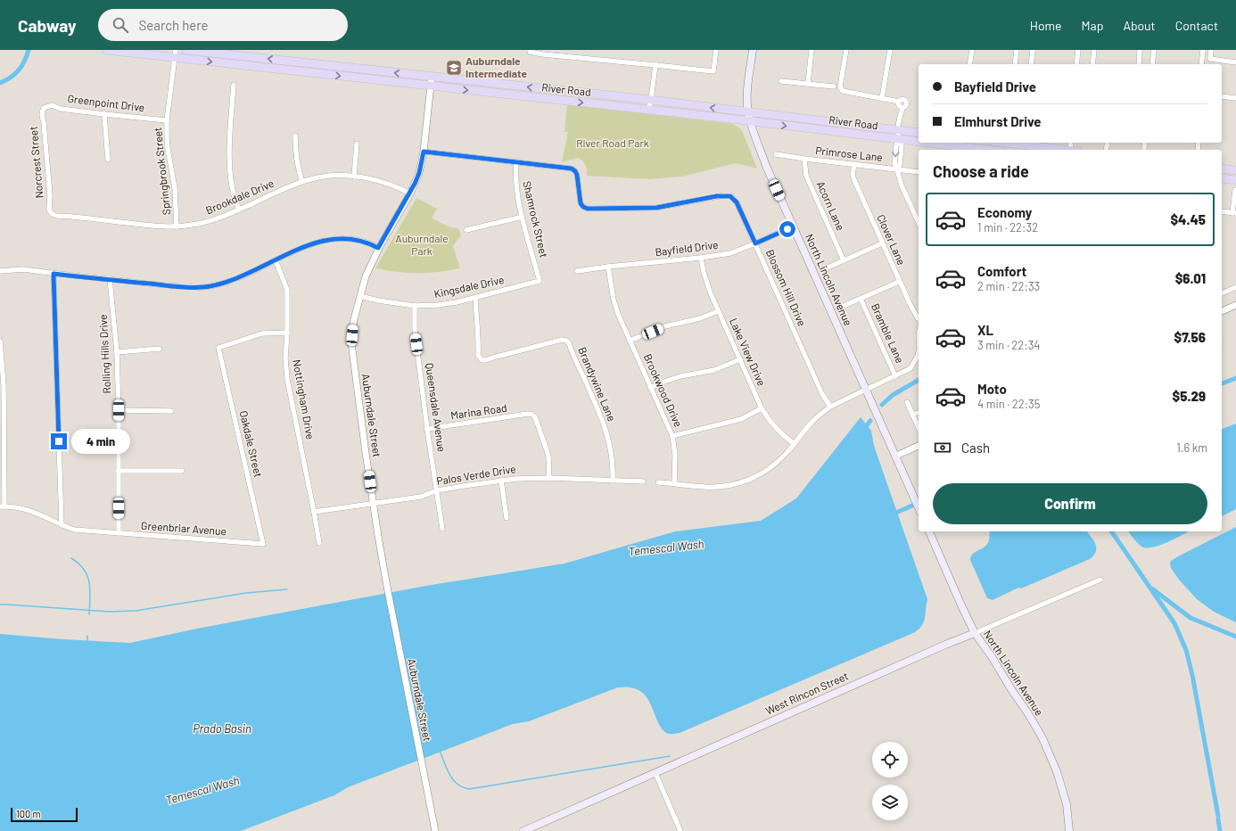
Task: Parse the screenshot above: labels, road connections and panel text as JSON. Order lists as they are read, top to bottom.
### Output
{
  "streets": {
    "main road": ["River Road", "North Lincoln Avenue", "West Rincon Street"],
    "street": [
      "Greenpoint Drive",
      "Primrose Lane",
      "Norcrest Street",
      "Springbrook Street",
      "Brookdale Drive",
      "Acorn Lane",
      "Shamrock Street",
      "Clover Lane",
      "Bayfield Drive",
      "Kingsdale Drive",
      "Blossom Hill Drive",
      "Bramble Lane",
      "Lake View Drive",
      "Rolling Hills Drive",
      "Brandywine Lane",
      "Brookwood Drive",
      "Nottingham Drive",
      "Queensdale Avenue",
      "Marina Road",
      "Auburndale Street",
      "Oakdale Street",
      "Palos Verde Drive",
      "Greenbriar Avenue"
    ]
  },
  "crossings": [
    ["River Road", "Springbrook Street"],
    ["River Road", "North Lincoln Avenue"],
    ["River Road", "Auburndale Street"],
    ["Greenpoint Drive", "Norcrest Street"],
    ["Greenpoint Drive", "Springbrook Street"],
    ["Primrose Lane", "Acorn Lane"],
    ["Primrose Lane", "Clover Lane"],
    ["Norcrest Street", "Brookdale Drive"],
    ["Springbrook Street", "Brookdale Drive"],
    ["Brookdale Drive", "Auburndale Street"],
    ["Shamrock Street", "Kingsdale Drive"],
    ["Shamrock Street", "Blossom Hill Drive"],
    ["Bayfield Drive", "North Lincoln Avenue"],
    ["Bayfield Drive", "Blossom Hill Drive"],
    ["Bayfield Drive", "Lake View Drive"],
    ["Bayfield Drive", "Brookwood Drive"],
    ["North Lincoln Avenue", "West Rincon Street"],
    ["Kingsdale Drive", "Brandywine Lane"],
    ["Kingsdale Drive", "Queensdale Avenue"],
    ["Kingsdale Drive", "Auburndale Street"],
    ["Blossom Hill Drive", "Auburndale Street"],
    ["Rolling Hills Drive", "Greenbriar Avenue"],
    ["Brandywine Lane", "Palos Verde Drive"],
    ["Nottingham Drive", "Oakdale Street"],
    ["Nottingham Drive", "Palos Verde Drive"],
    ["Queensdale Avenue", "Marina Road"],
    ["Queensdale Avenue", "Palos Verde Drive"],
    ["Marina Road", "Palos Verde Drive"],
    ["Auburndale Street", "Palos Verde Drive"],
    ["Oakdale Street", "Greenbriar Avenue"]
  ],
  "water": ["Temescal Wash", "Prado Basin"],
  "parks": ["River Road Park", "Auburndale Park"],
  "places": {
    "school or university": ["Auburndale Intermediate"]
  },
  "scale_bar": "100 m",
  "page": {
    "header": "Cabway",
    "search": "Search here",
    "nav": [
      "Home",
      "Map",
      "About",
      "Contact"
    ],
    "banner": ["Bayfield Drive", "Elmhurst Drive"],
    "heading": "Choose a ride",
    "list": [
      {
        "name": "Economy",
        "note": "1 min · 22:32",
        "value": "$4.45"
      },
      {
        "name": "Comfort",
        "note": "2 min · 22:33",
        "value": "$6.01"
      },
      {
        "name": "XL",
        "note": "3 min · 22:34",
        "value": "$7.56"
      },
      {
        "name": "Moto",
        "note": "4 min · 22:35",
        "value": "$5.29"
      }
    ],
    "pay": ["Cash", "1.6 km"],
    "bubble": "4 min",
    "buttons": "Confirm",
    "scale": "100 m"
  }
}
